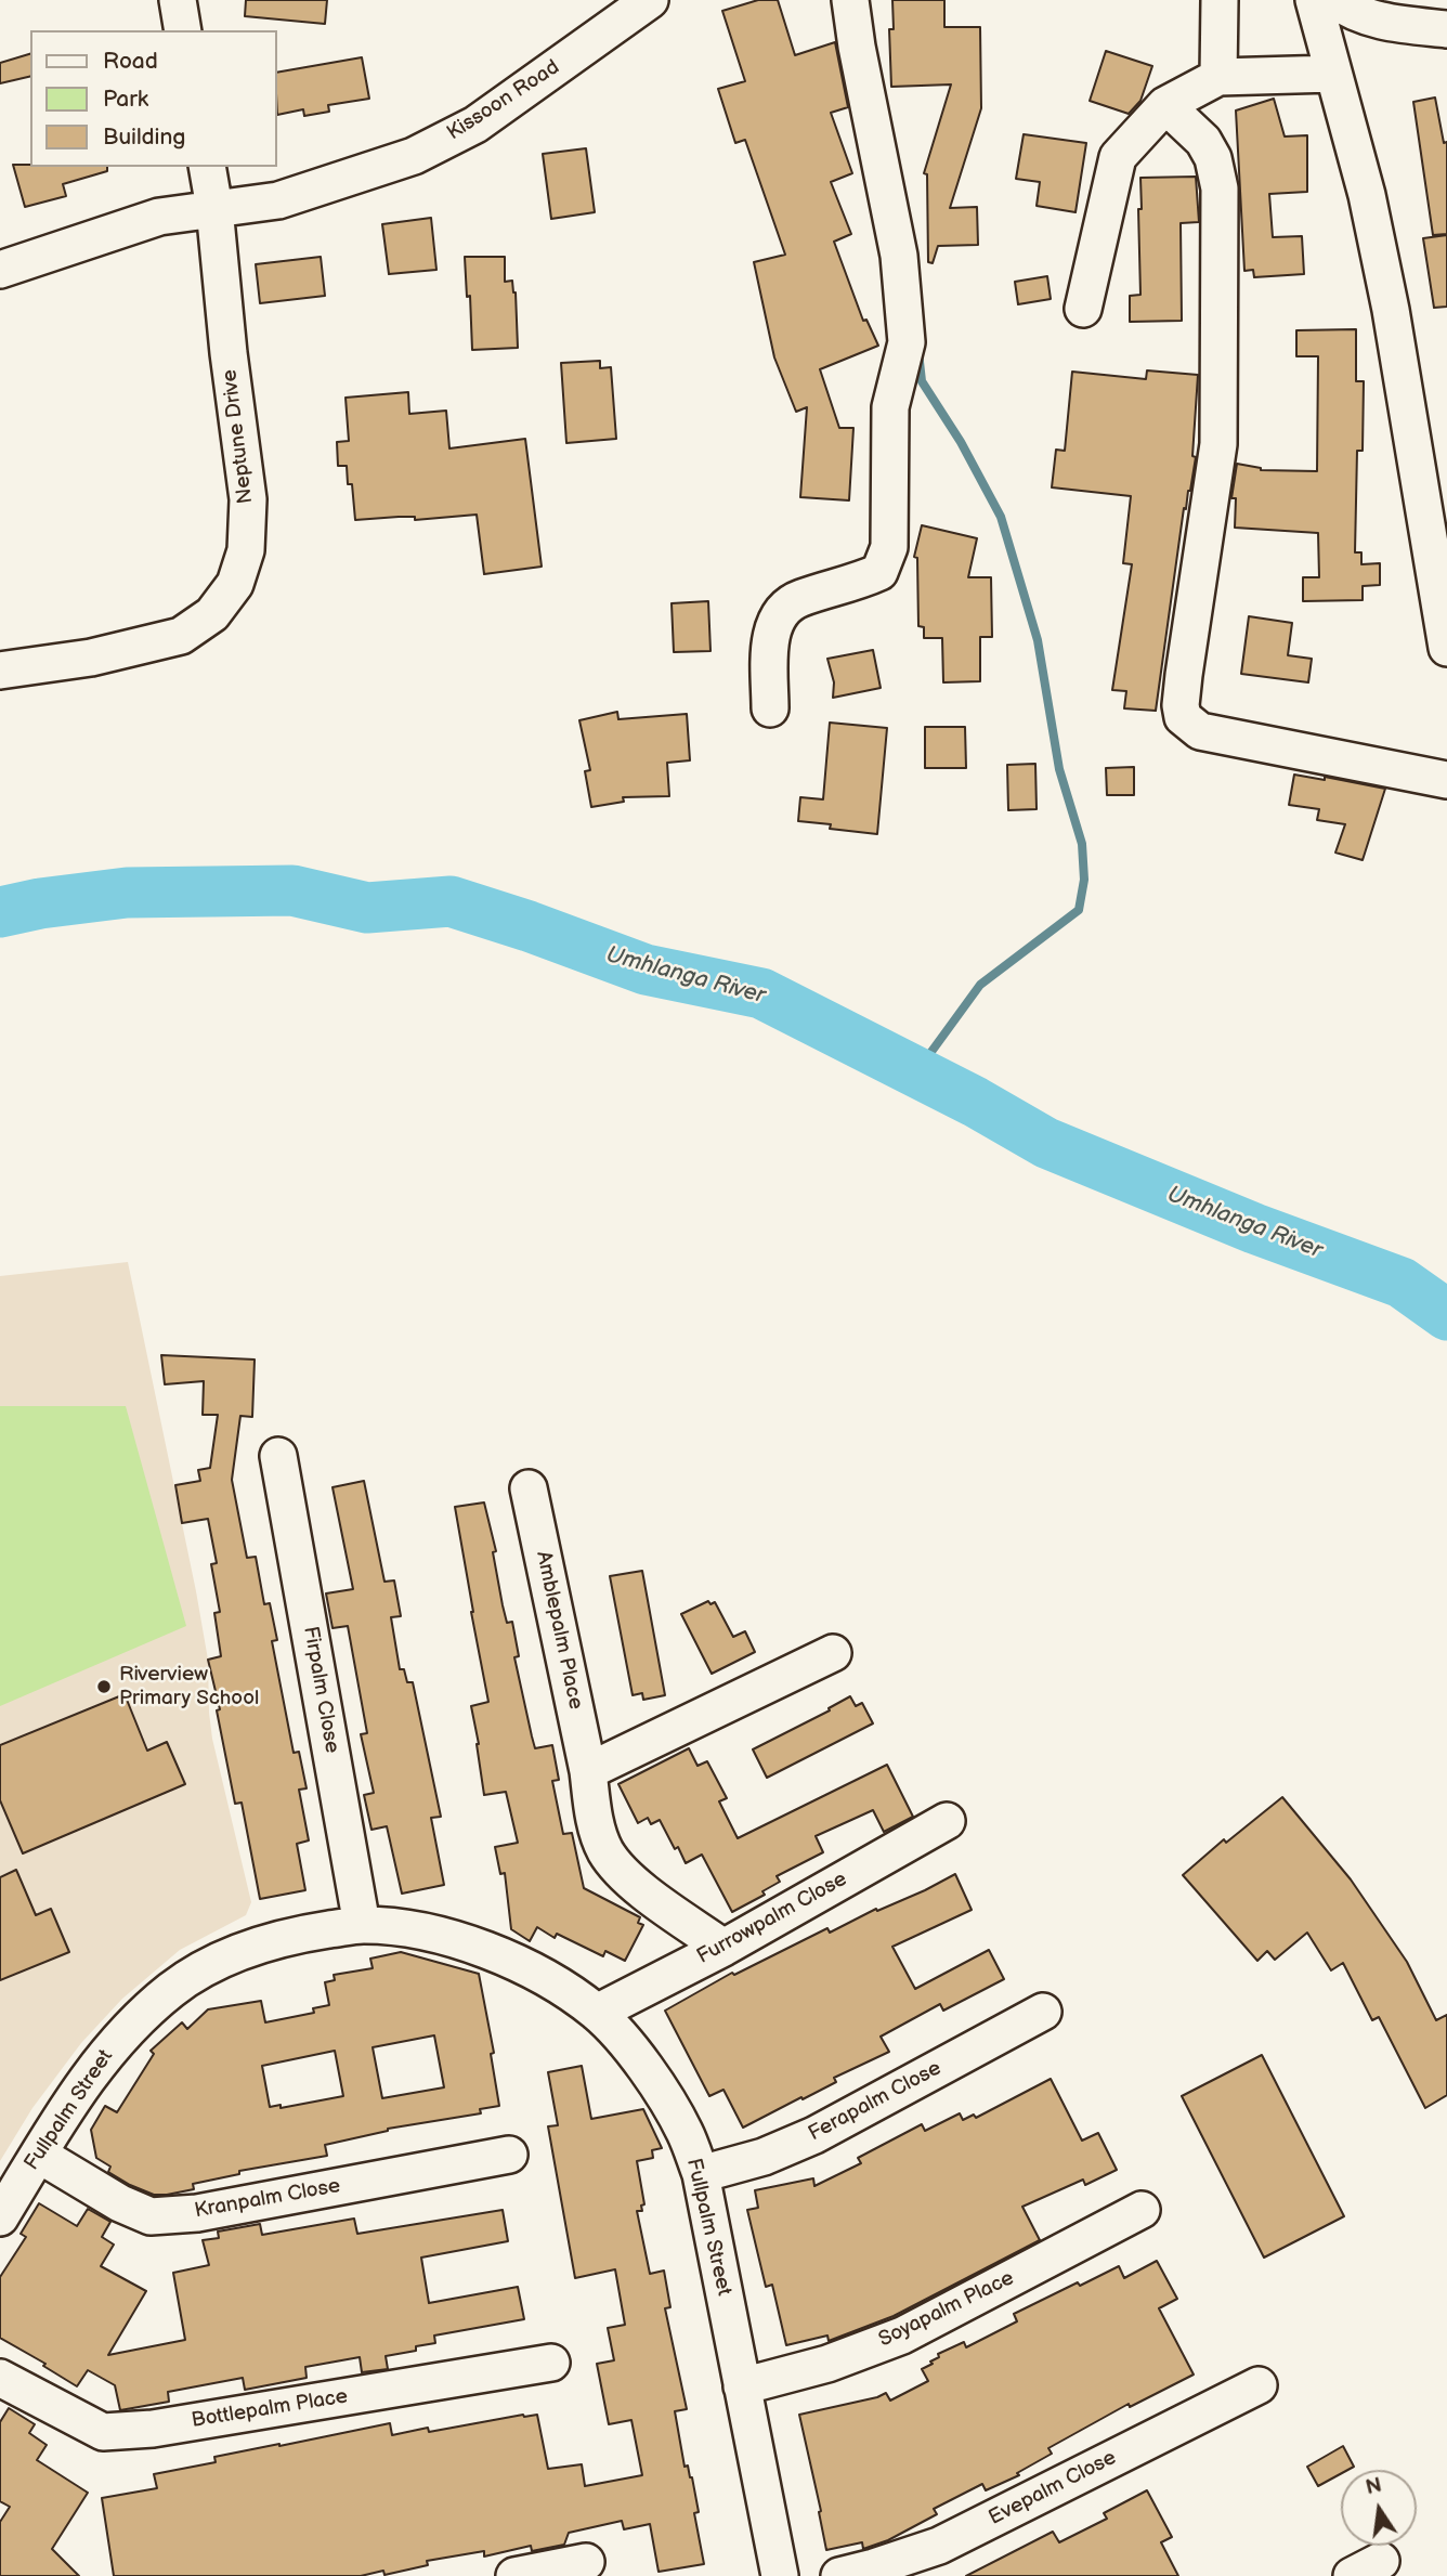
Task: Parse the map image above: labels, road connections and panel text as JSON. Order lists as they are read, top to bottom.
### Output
{
  "streets": {
    "street": [
      "Kissoon Road",
      "Neptune Drive",
      "Amblepalm Place",
      "Firpalm Close",
      "Furrowpalm Close",
      "Ferapalm Close",
      "Fullpalm Street",
      "Kranpalm Close",
      "Soyapalm Place",
      "Bottlepalm Place",
      "Evepalm Close"
    ]
  },
  "crossings": [
    ["Kissoon Road", "Neptune Drive"],
    ["Amblepalm Place", "Furrowpalm Close"],
    ["Firpalm Close", "Fullpalm Street"],
    ["Furrowpalm Close", "Fullpalm Street"],
    ["Ferapalm Close", "Fullpalm Street"],
    ["Fullpalm Street", "Kranpalm Close"],
    ["Fullpalm Street", "Soyapalm Place"]
  ],
  "water": ["Umhlanga River"],
  "places": ["Riverview Primary School"],
  "legend": ["Road", "Park", "Building"],
  "north": "top"
}
